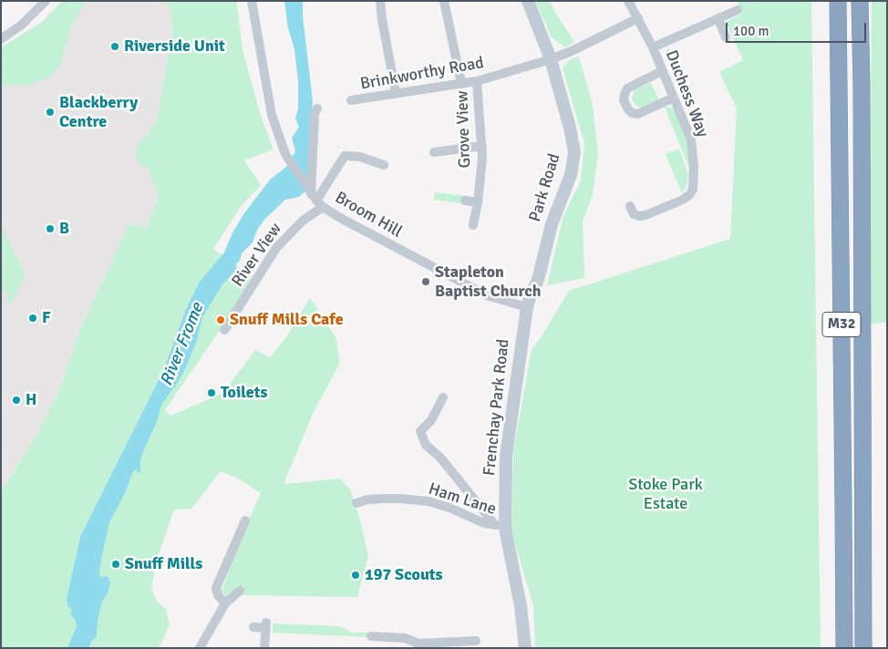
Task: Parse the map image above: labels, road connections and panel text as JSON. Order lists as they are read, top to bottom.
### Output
{
  "streets": {
    "highway": ["M32"],
    "main road": ["Park Road", "Frenchay Park Road"],
    "street": [
      "Brinkworthy Road",
      "Duchess Way",
      "Grove View",
      "Broom Hill",
      "River View",
      "Ham Lane"
    ]
  },
  "crossings": [
    ["Brinkworthy Road", "Grove View"],
    ["Brinkworthy Road", "Park Road"],
    ["Park Road", "Broom Hill"],
    ["Park Road", "Frenchay Park Road"],
    ["Broom Hill", "River View"],
    ["Broom Hill", "Frenchay Park Road"],
    ["Frenchay Park Road", "Ham Lane"]
  ],
  "water": ["River Frome"],
  "parks": ["Stoke Park Estate"],
  "places": [
    "Riverside Unit",
    "Blackberry Centre",
    "B",
    "Stapleton Baptist Church",
    "F",
    "Snuff Mills Cafe",
    "Toilets",
    "H",
    "Snuff Mills",
    "197 Scouts"
  ],
  "scale_bar": "100 m"
}
